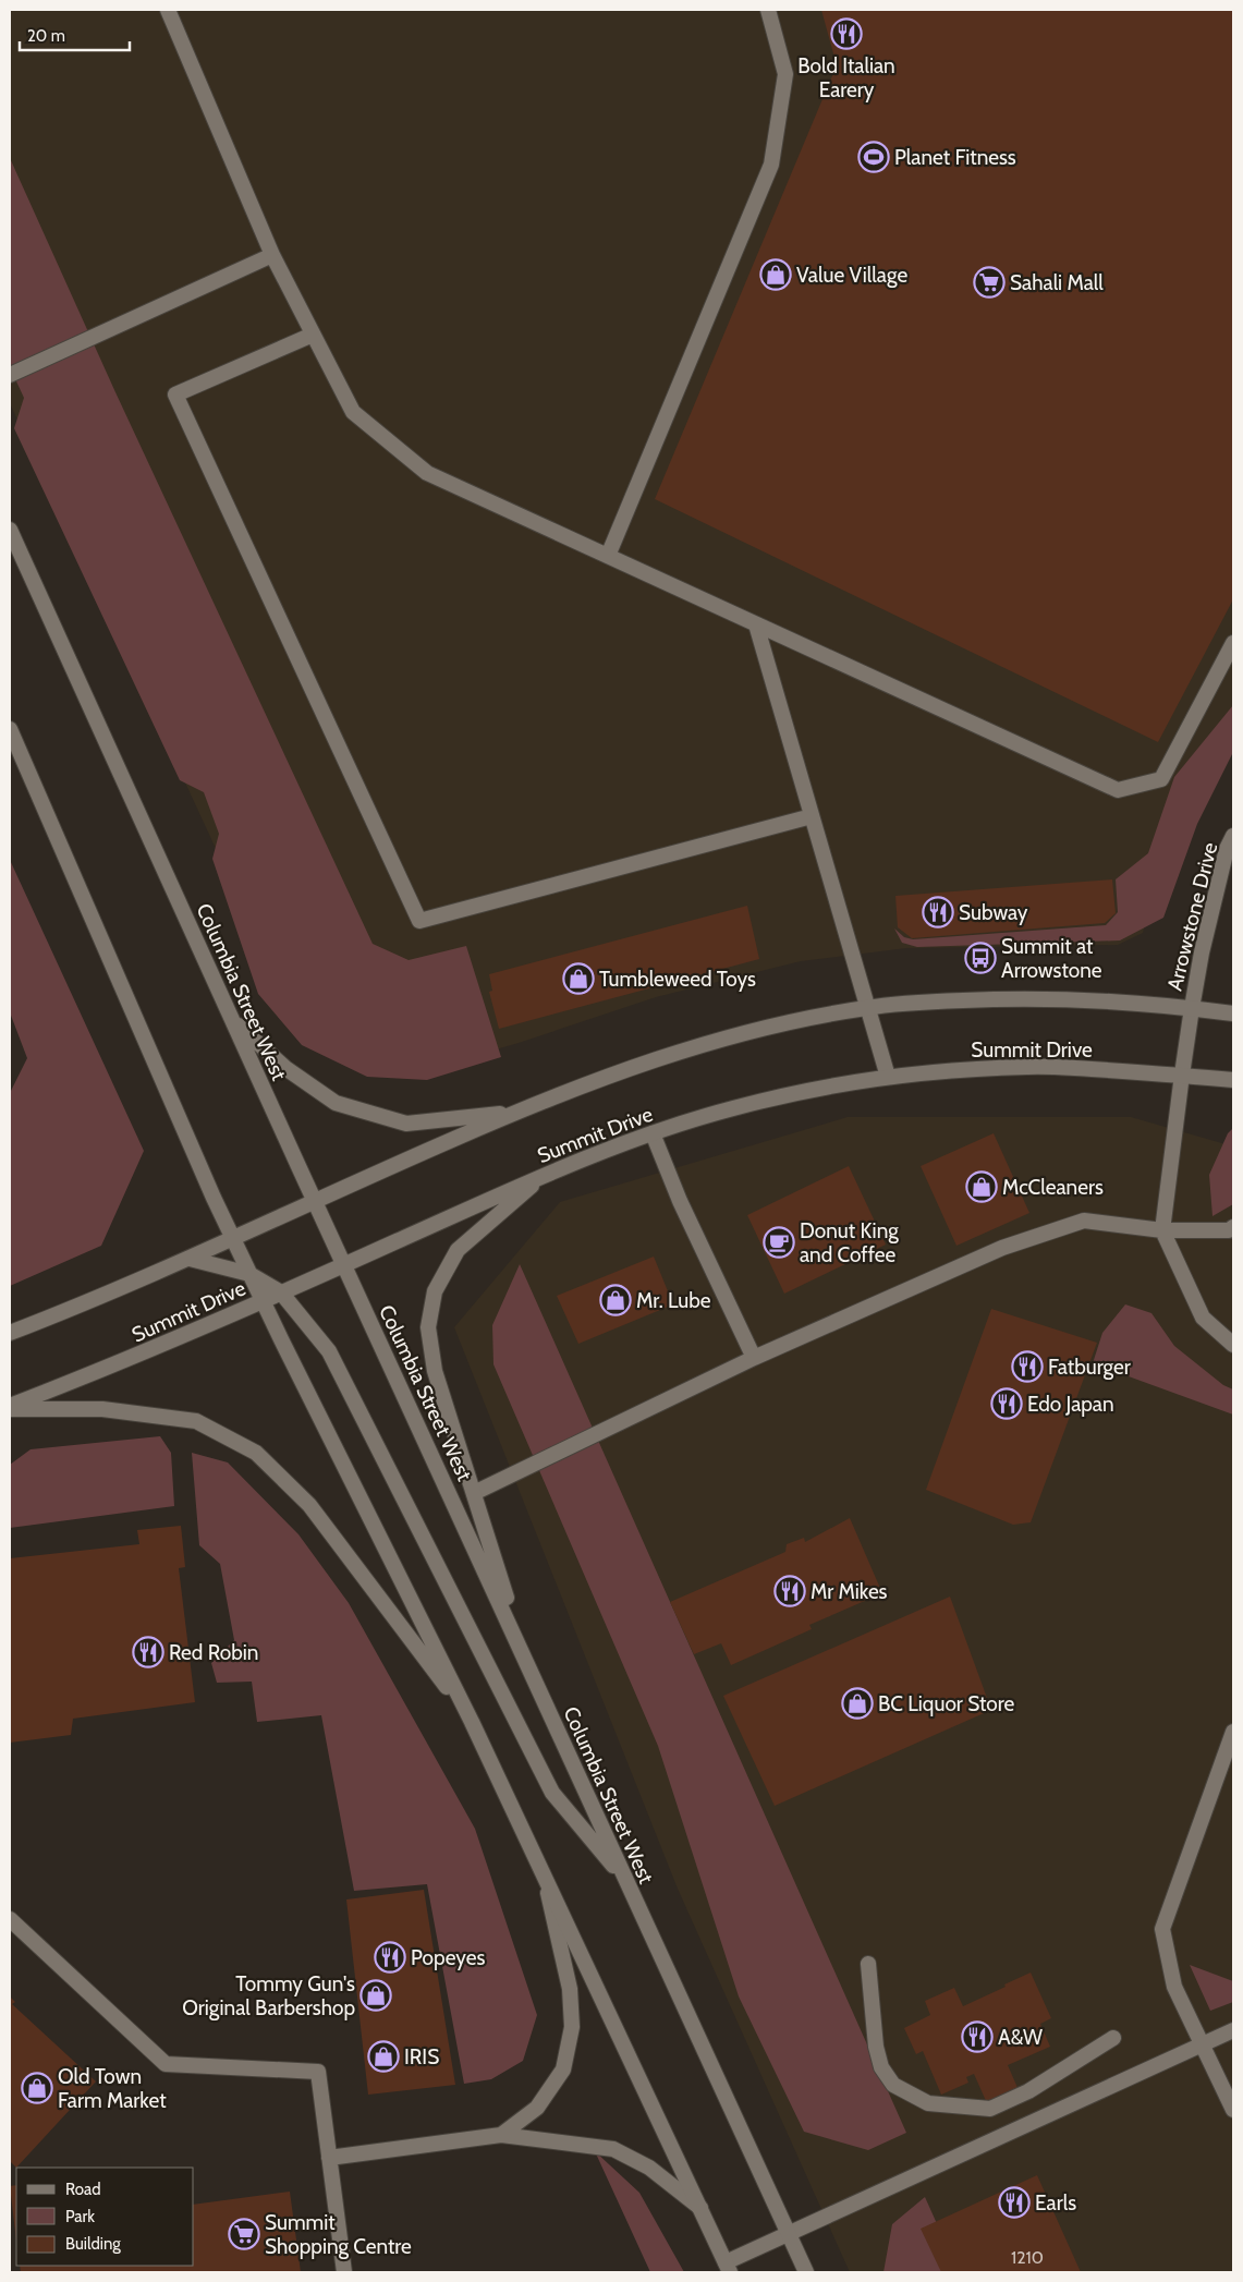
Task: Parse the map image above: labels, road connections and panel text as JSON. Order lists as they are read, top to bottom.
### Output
{
  "streets": {
    "main road": ["Arrowstone Drive", "Columbia Street West", "Summit Drive"]
  },
  "crossings": [
    ["Arrowstone Drive", "Summit Drive"],
    ["Columbia Street West", "Summit Drive"]
  ],
  "places": {
    "restaurant": [
      "Bold Italian Earery",
      "Subway",
      "Fatburger",
      "Edo Japan",
      "Mr Mikes",
      "Red Robin",
      "Popeyes",
      "A&W",
      "Earls"
    ],
    "sports": ["Planet Fitness"],
    "shop": [
      "Value Village",
      "Tumbleweed Toys",
      "McCleaners",
      "Mr. Lube",
      "BC Liquor Store",
      "Tommy Gun's Original Barbershop",
      "IRIS",
      "Old Town Farm Market"
    ],
    "supermarket": ["Sahali Mall", "Summit Shopping Centre"],
    "bus stop": ["Summit at Arrowstone"],
    "cafe": ["Donut King and Coffee"]
  },
  "house_numbers": ["1210"],
  "legend": ["Road", "Park", "Building"],
  "scale_bar": "20 m"
}
